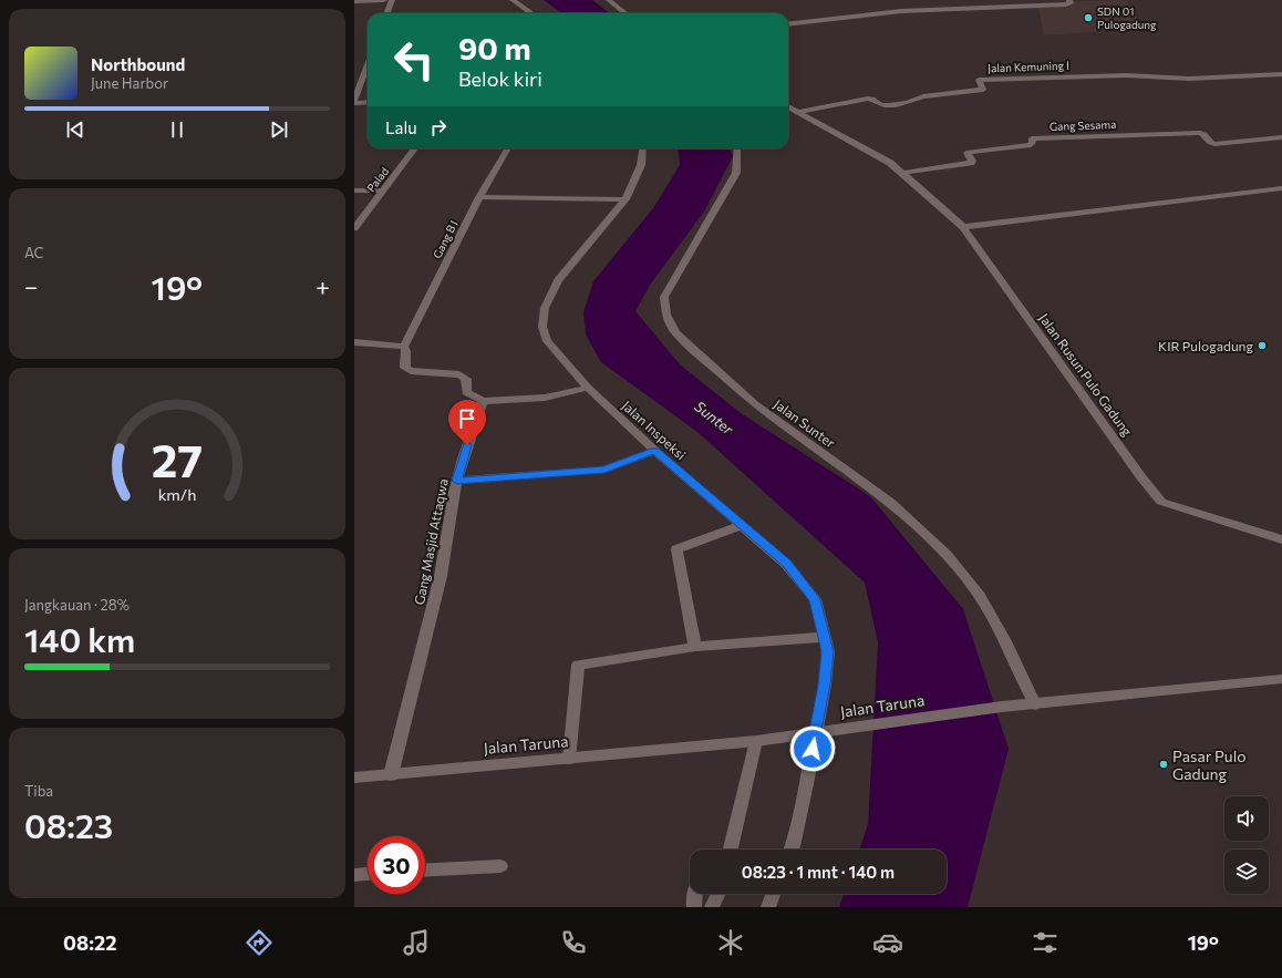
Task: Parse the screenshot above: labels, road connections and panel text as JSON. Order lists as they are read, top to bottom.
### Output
{
  "streets": {
    "street": [
      "Jalan Kemuning I",
      "Gang Sesama",
      "Palad",
      "Gang B I",
      "Jalan Rusun Pulo Gadung",
      "Jalan Sunter",
      "Jalan Inspeksi",
      "Gang Masjid Attaqwa",
      "Jalan Taruna"
    ]
  },
  "crossings": [
    ["Jalan Kemuning I", "Jalan Rusun Pulo Gadung"],
    ["Gang Sesama", "Jalan Rusun Pulo Gadung"],
    ["Jalan Sunter", "Jalan Taruna"],
    ["Jalan Inspeksi", "Jalan Taruna"],
    ["Gang Masjid Attaqwa", "Jalan Taruna"]
  ],
  "water": ["Sunter"],
  "places": ["SDN 01 Pulogadung", "KIR Pulogadung", "Pasar Pulo Gadung"],
  "page": {
    "turn": ["90 m", "Belok kiri"],
    "song": ["Northbound", "June Harbor"],
    "then": "Lalu",
    "tile": [
      "AC",
      ["Jangkauan · 28%", "140 km"],
      ["Tiba", "08:23"]
    ],
    "heat": ["−", "19°", "+"],
    "limit": "30",
    "trip": "08:23 · 1 mnt · 140 m",
    "tabs": ["08:22", "19°"],
    "gauge": ["27", "km/h"]
  }
}
